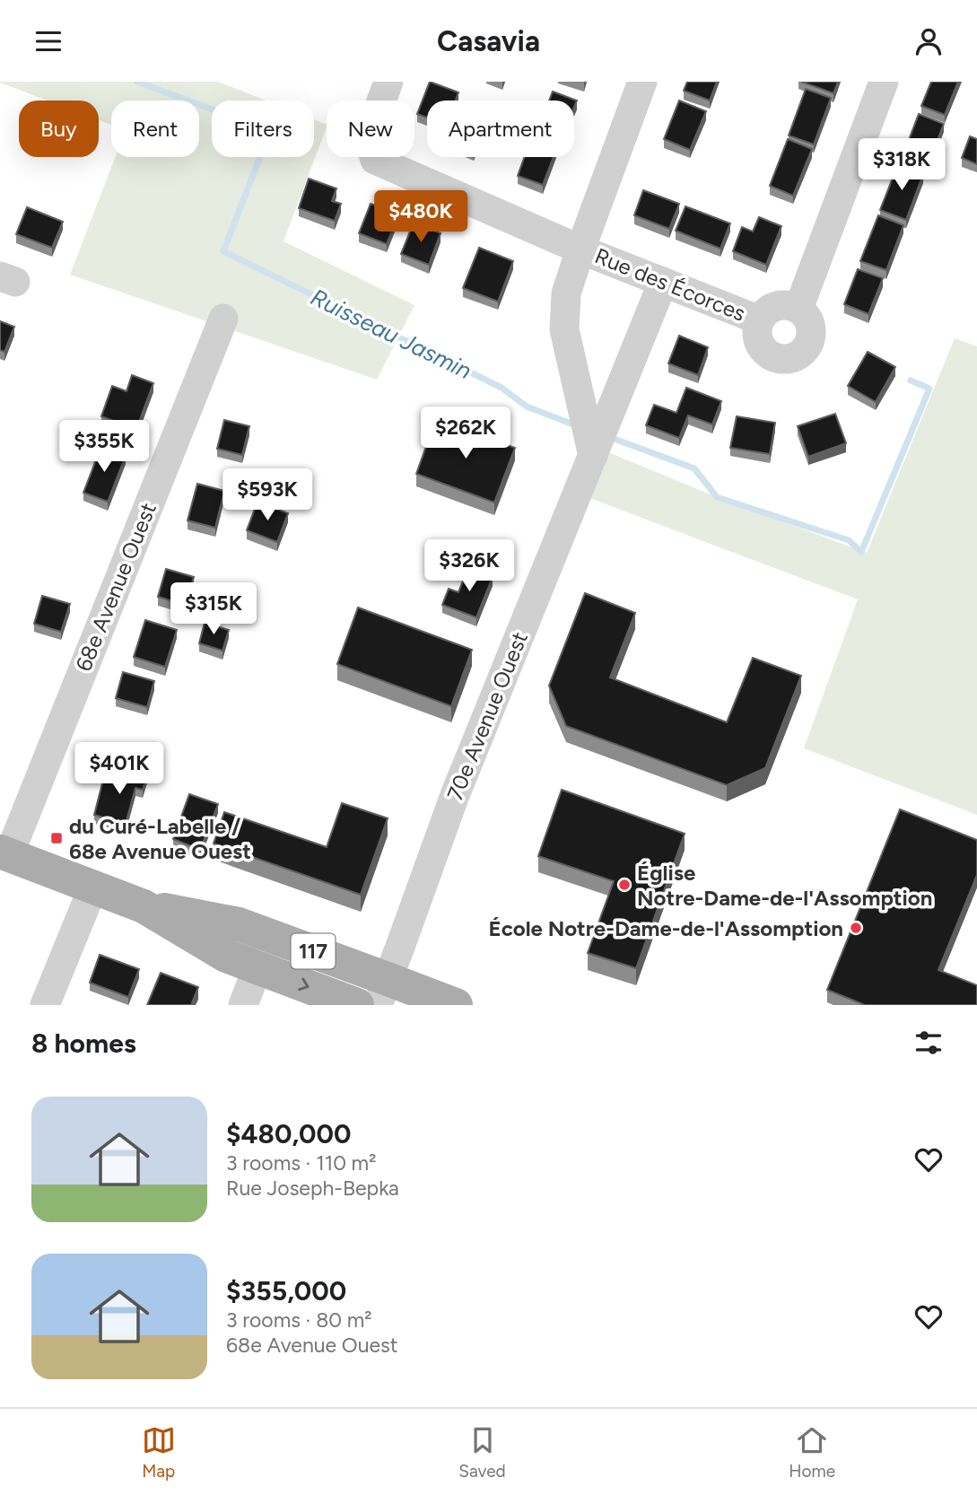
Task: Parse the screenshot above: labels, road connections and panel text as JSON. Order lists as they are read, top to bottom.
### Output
{
  "streets": {
    "main road": ["117"],
    "street": ["Rue des Écorces", "68e Avenue Ouest", "70e Avenue Ouest"]
  },
  "crossings": [
    ["Rue des Écorces", "70e Avenue Ouest"],
    ["68e Avenue Ouest", "117"],
    ["70e Avenue Ouest", "117"]
  ],
  "water": ["Ruisseau Jasmin"],
  "places": {
    "transit": ["du Curé-Labelle / 68e Avenue Ouest"],
    "other": ["Église Notre-Dame-de-l'Assomption", "École Notre-Dame-de-l'Assomption"]
  },
  "page": {
    "header": "Casavia",
    "chip": [
      "Buy",
      "Rent",
      "Filters",
      "New",
      "Apartment"
    ],
    "price": [
      "$318K",
      "$480K",
      "$262K",
      "$355K",
      "$593K",
      "$326K",
      "$315K",
      "$401K"
    ],
    "heading": "8 homes",
    "list": [
      {
        "name": "$480,000",
        "note": "3 rooms · 110 m² · Rue Joseph-Bepka"
      },
      {
        "name": "$355,000",
        "note": "3 rooms · 80 m² · 68e Avenue Ouest"
      }
    ],
    "tabs": ["Map", "Saved", "Home"]
  }
}
